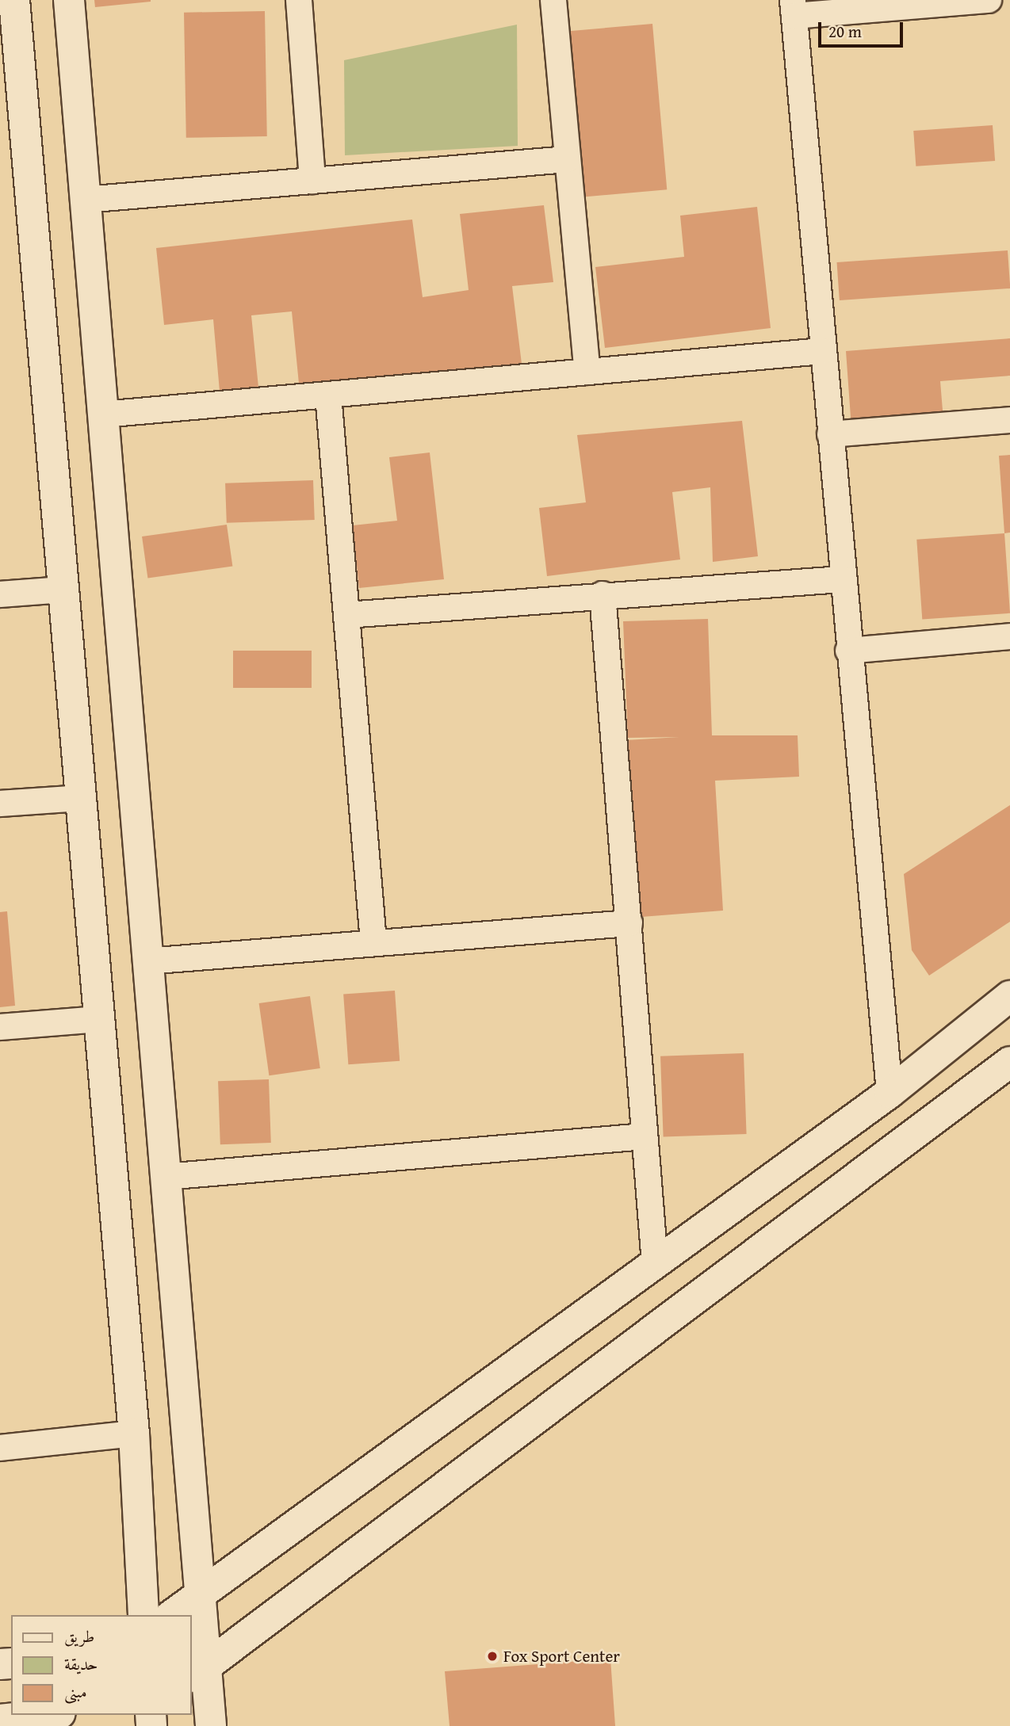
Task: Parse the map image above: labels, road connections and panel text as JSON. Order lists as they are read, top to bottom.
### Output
{
  "places": ["Fox Sport Center"],
  "legend": ["طريق", "حديقة", "مبنى"],
  "scale_bar": "20 m"
}
